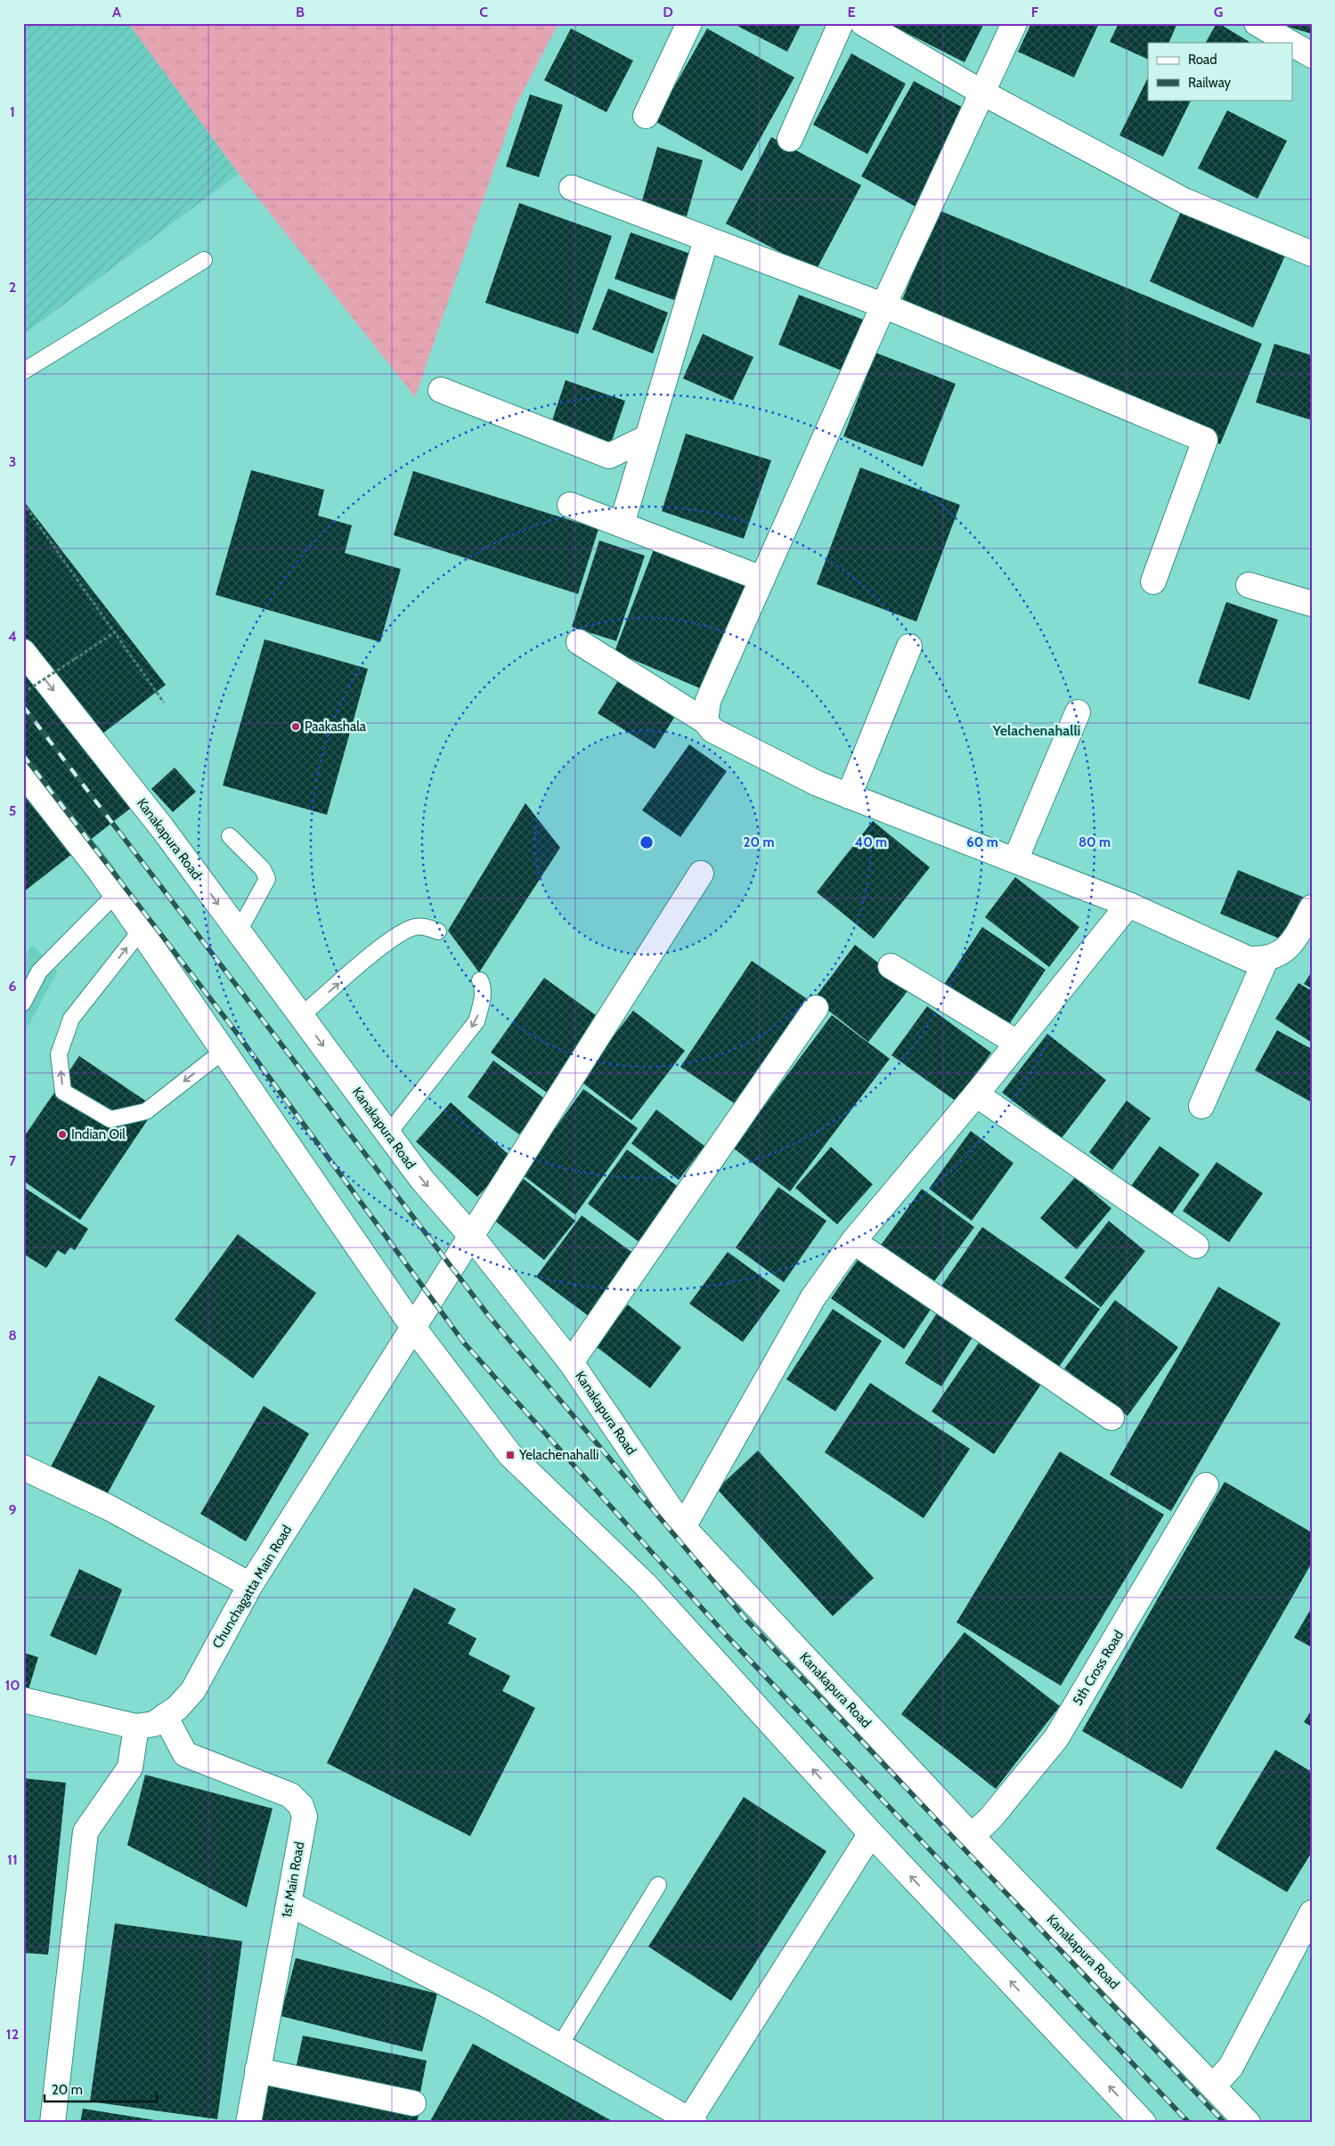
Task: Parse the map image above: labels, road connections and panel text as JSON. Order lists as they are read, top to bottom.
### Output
{
  "streets": {
    "main road": [
      "Kanakapura Road",
      "Chunchagatta Main Road",
      "5th Cross Road",
      "1st Main Road"
    ]
  },
  "crossings": [
    ["Kanakapura Road", "Chunchagatta Main Road"],
    ["Kanakapura Road", "5th Cross Road"],
    ["Chunchagatta Main Road", "1st Main Road"]
  ],
  "districts": ["Yelachenahalli"],
  "places": {
    "other": ["Paakashala", "Indian Oil"],
    "transit": ["Yelachenahalli"]
  },
  "legend": ["Road", "Railway"],
  "scale_bar": "20 m",
  "grid": {
    "columns": [
      "A",
      "B",
      "C",
      "D",
      "E",
      "F",
      "G"
    ],
    "rows": [
      "1",
      "2",
      "3",
      "4",
      "5",
      "6",
      "7",
      "8",
      "9",
      "10",
      "11",
      "12"
    ]
  },
  "rings": [
    "20 m",
    "40 m",
    "60 m",
    "80 m"
  ]
}
